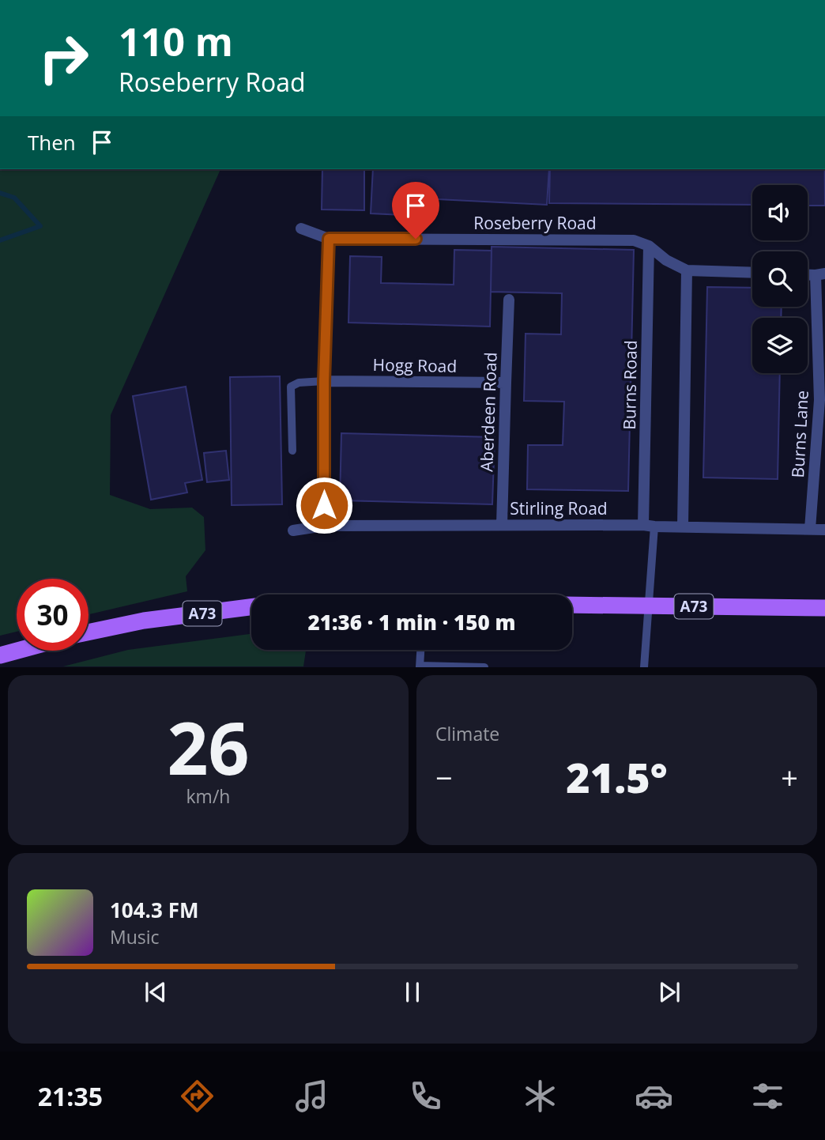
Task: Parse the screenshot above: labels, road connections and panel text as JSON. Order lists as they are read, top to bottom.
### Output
{
  "streets": {
    "main road": ["A73"],
    "street": [
      "Roseberry Road",
      "Hogg Road",
      "Burns Road",
      "Aberdeen Road",
      "Burns Lane",
      "Stirling Road"
    ]
  },
  "crossings": [
    ["Roseberry Road", "Burns Road"],
    ["Hogg Road", "Aberdeen Road"],
    ["Burns Road", "Stirling Road"],
    ["Aberdeen Road", "Stirling Road"],
    ["Burns Lane", "Stirling Road"]
  ],
  "page": {
    "turn": ["110 m", "Roseberry Road"],
    "then": "Then",
    "limit": "30",
    "trip": "21:36 · 1 min · 150 m",
    "tile": [
      ["26", "km/h"],
      "Climate"
    ],
    "heat": ["−", "21.5°", "+"],
    "song": ["104.3 FM", "Music"],
    "tabs": "21:35"
  }
}
